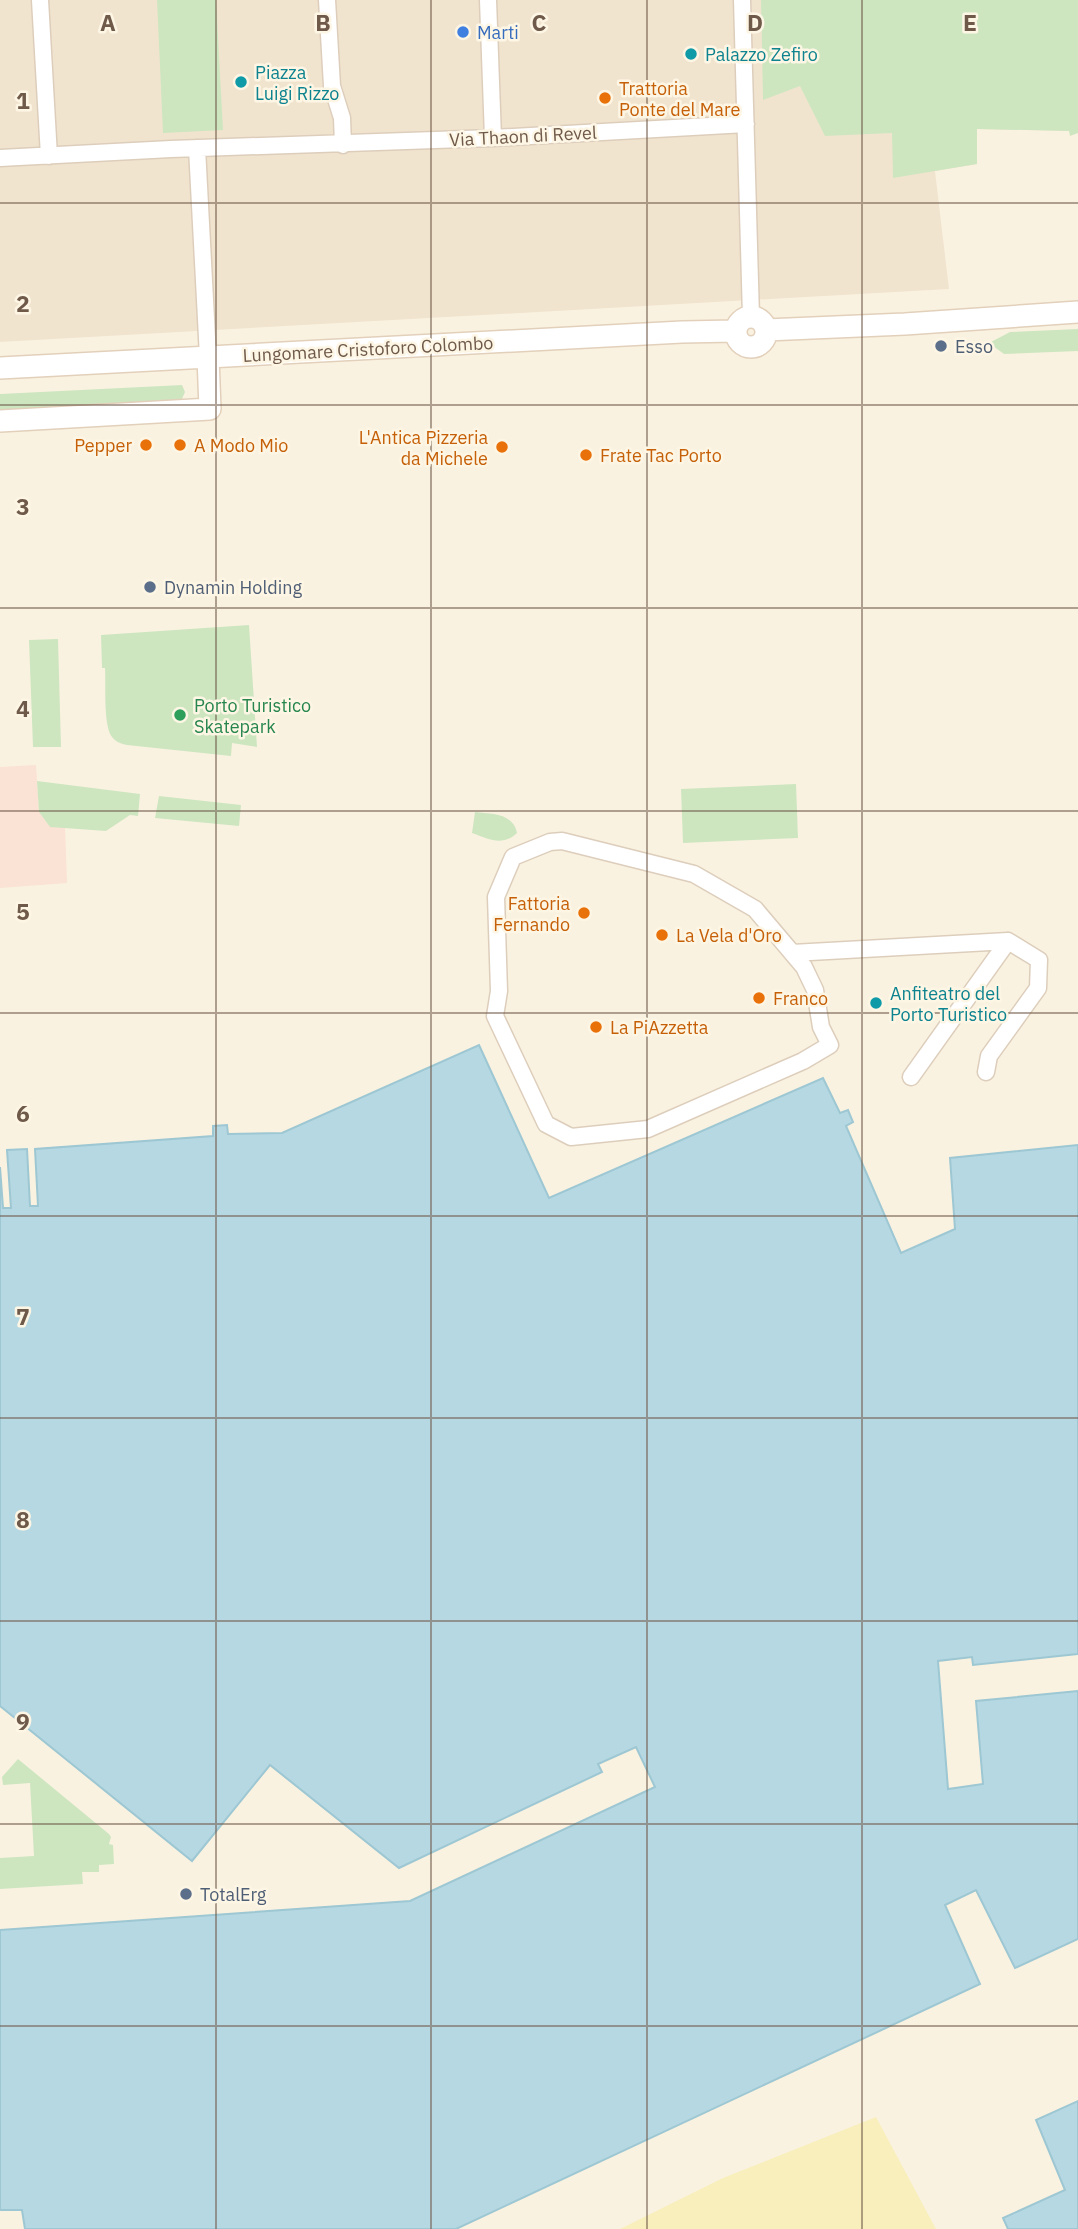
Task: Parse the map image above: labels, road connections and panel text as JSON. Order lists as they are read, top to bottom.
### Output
{
  "streets": {
    "street": ["Via Thaon di Revel", "Lungomare Cristoforo Colombo"]
  },
  "places": [
    "Marti",
    "Palazzo Zefiro",
    "Piazza Luigi Rizzo",
    "Trattoria Ponte del Mare",
    "Esso",
    "Pepper",
    "A Modo Mio",
    "L'Antica Pizzeria da Michele",
    "Frate Tac Porto",
    "Dynamin Holding",
    "Porto Turistico Skatepark",
    "Fattoria Fernando",
    "La Vela d'Oro",
    "Franco",
    "Anfiteatro del Porto Turistico",
    "La PiAzzetta",
    "TotalErg"
  ],
  "grid": {
    "columns": [
      "A",
      "B",
      "C",
      "D",
      "E"
    ],
    "rows": [
      "1",
      "2",
      "3",
      "4",
      "5",
      "6",
      "7",
      "8",
      "9"
    ]
  }
}
